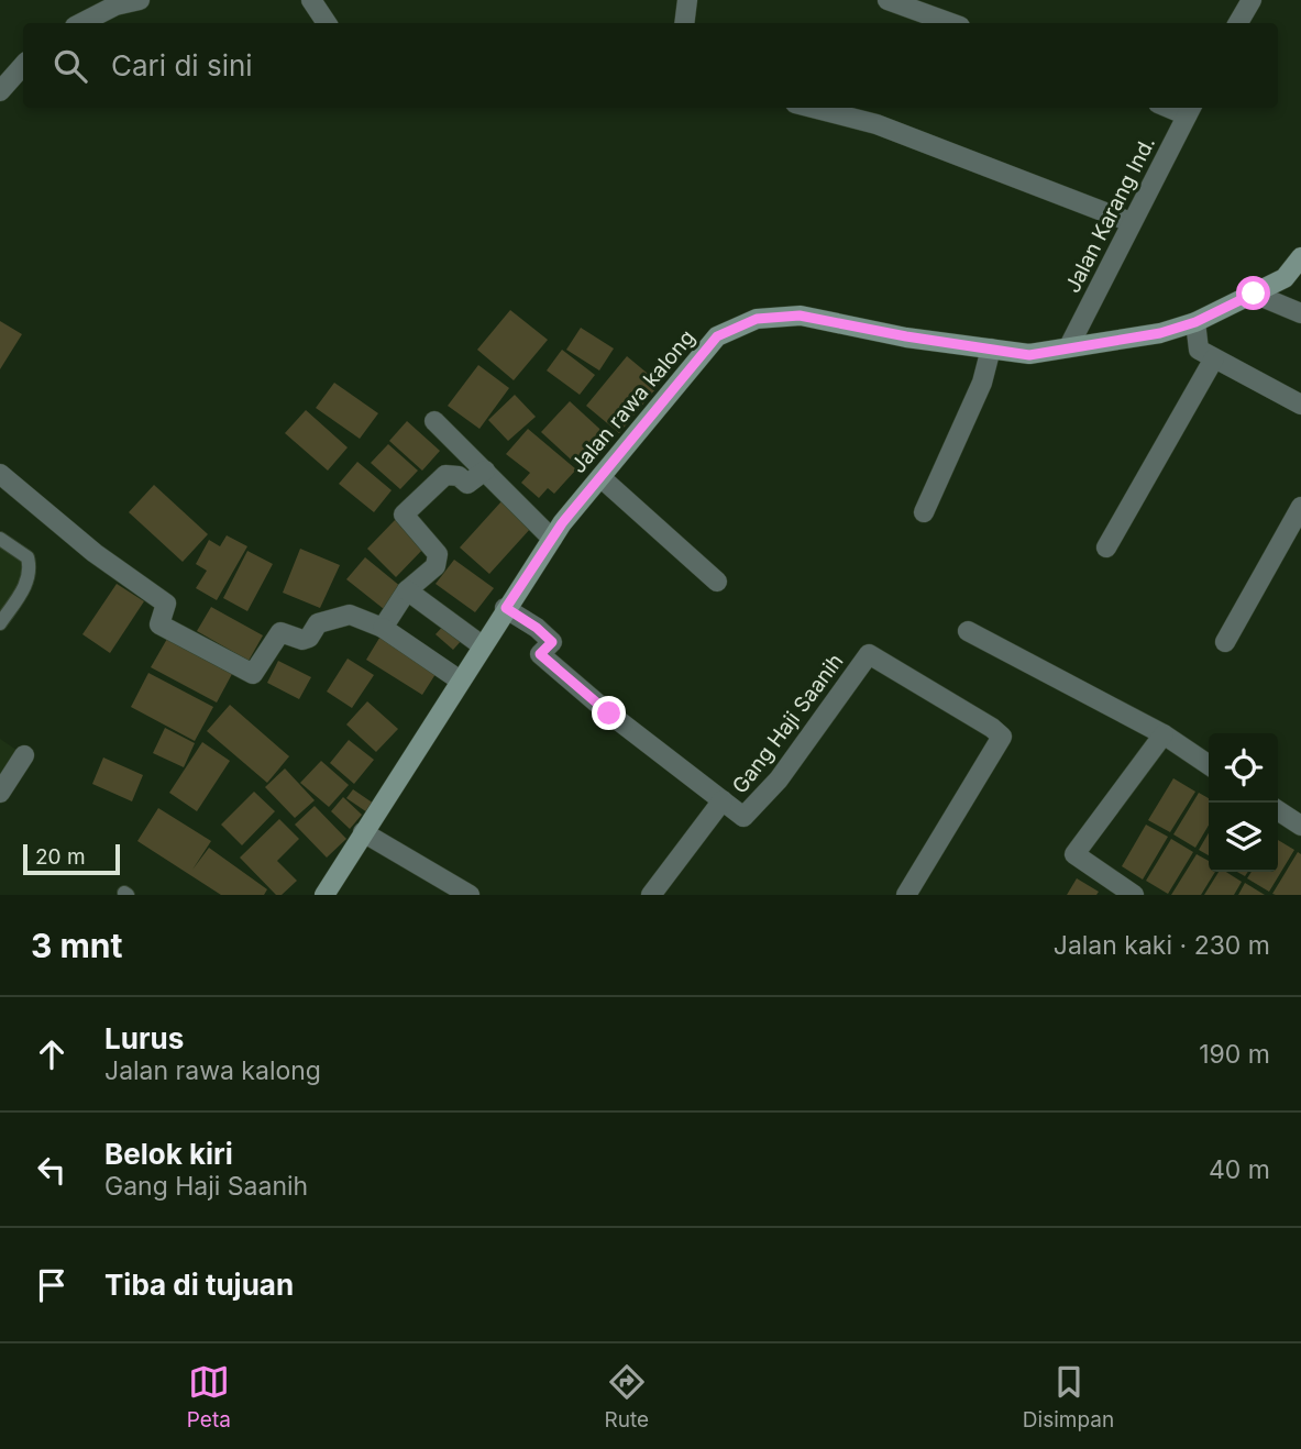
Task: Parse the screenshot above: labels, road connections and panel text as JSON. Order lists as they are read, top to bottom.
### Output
{
  "streets": {
    "street": ["Jalan Karang Ind.", "Jalan rawa kalong", "Gang Haji Saanih"]
  },
  "crossings": [
    ["Jalan Karang Ind.", "Jalan rawa kalong"],
    ["Jalan rawa kalong", "Gang Haji Saanih"]
  ],
  "scale_bar": "20 m",
  "page": {
    "search": "Cari di sini",
    "scale": "20 m",
    "heading": ["3 mnt", "Jalan kaki · 230 m"],
    "list": [
      ["Lurus", "Jalan rawa kalong", "190 m"],
      ["Belok kiri", "Gang Haji Saanih", "40 m"],
      "Tiba di tujuan"
    ],
    "nav": ["Peta", "Rute", "Disimpan"]
  }
}
